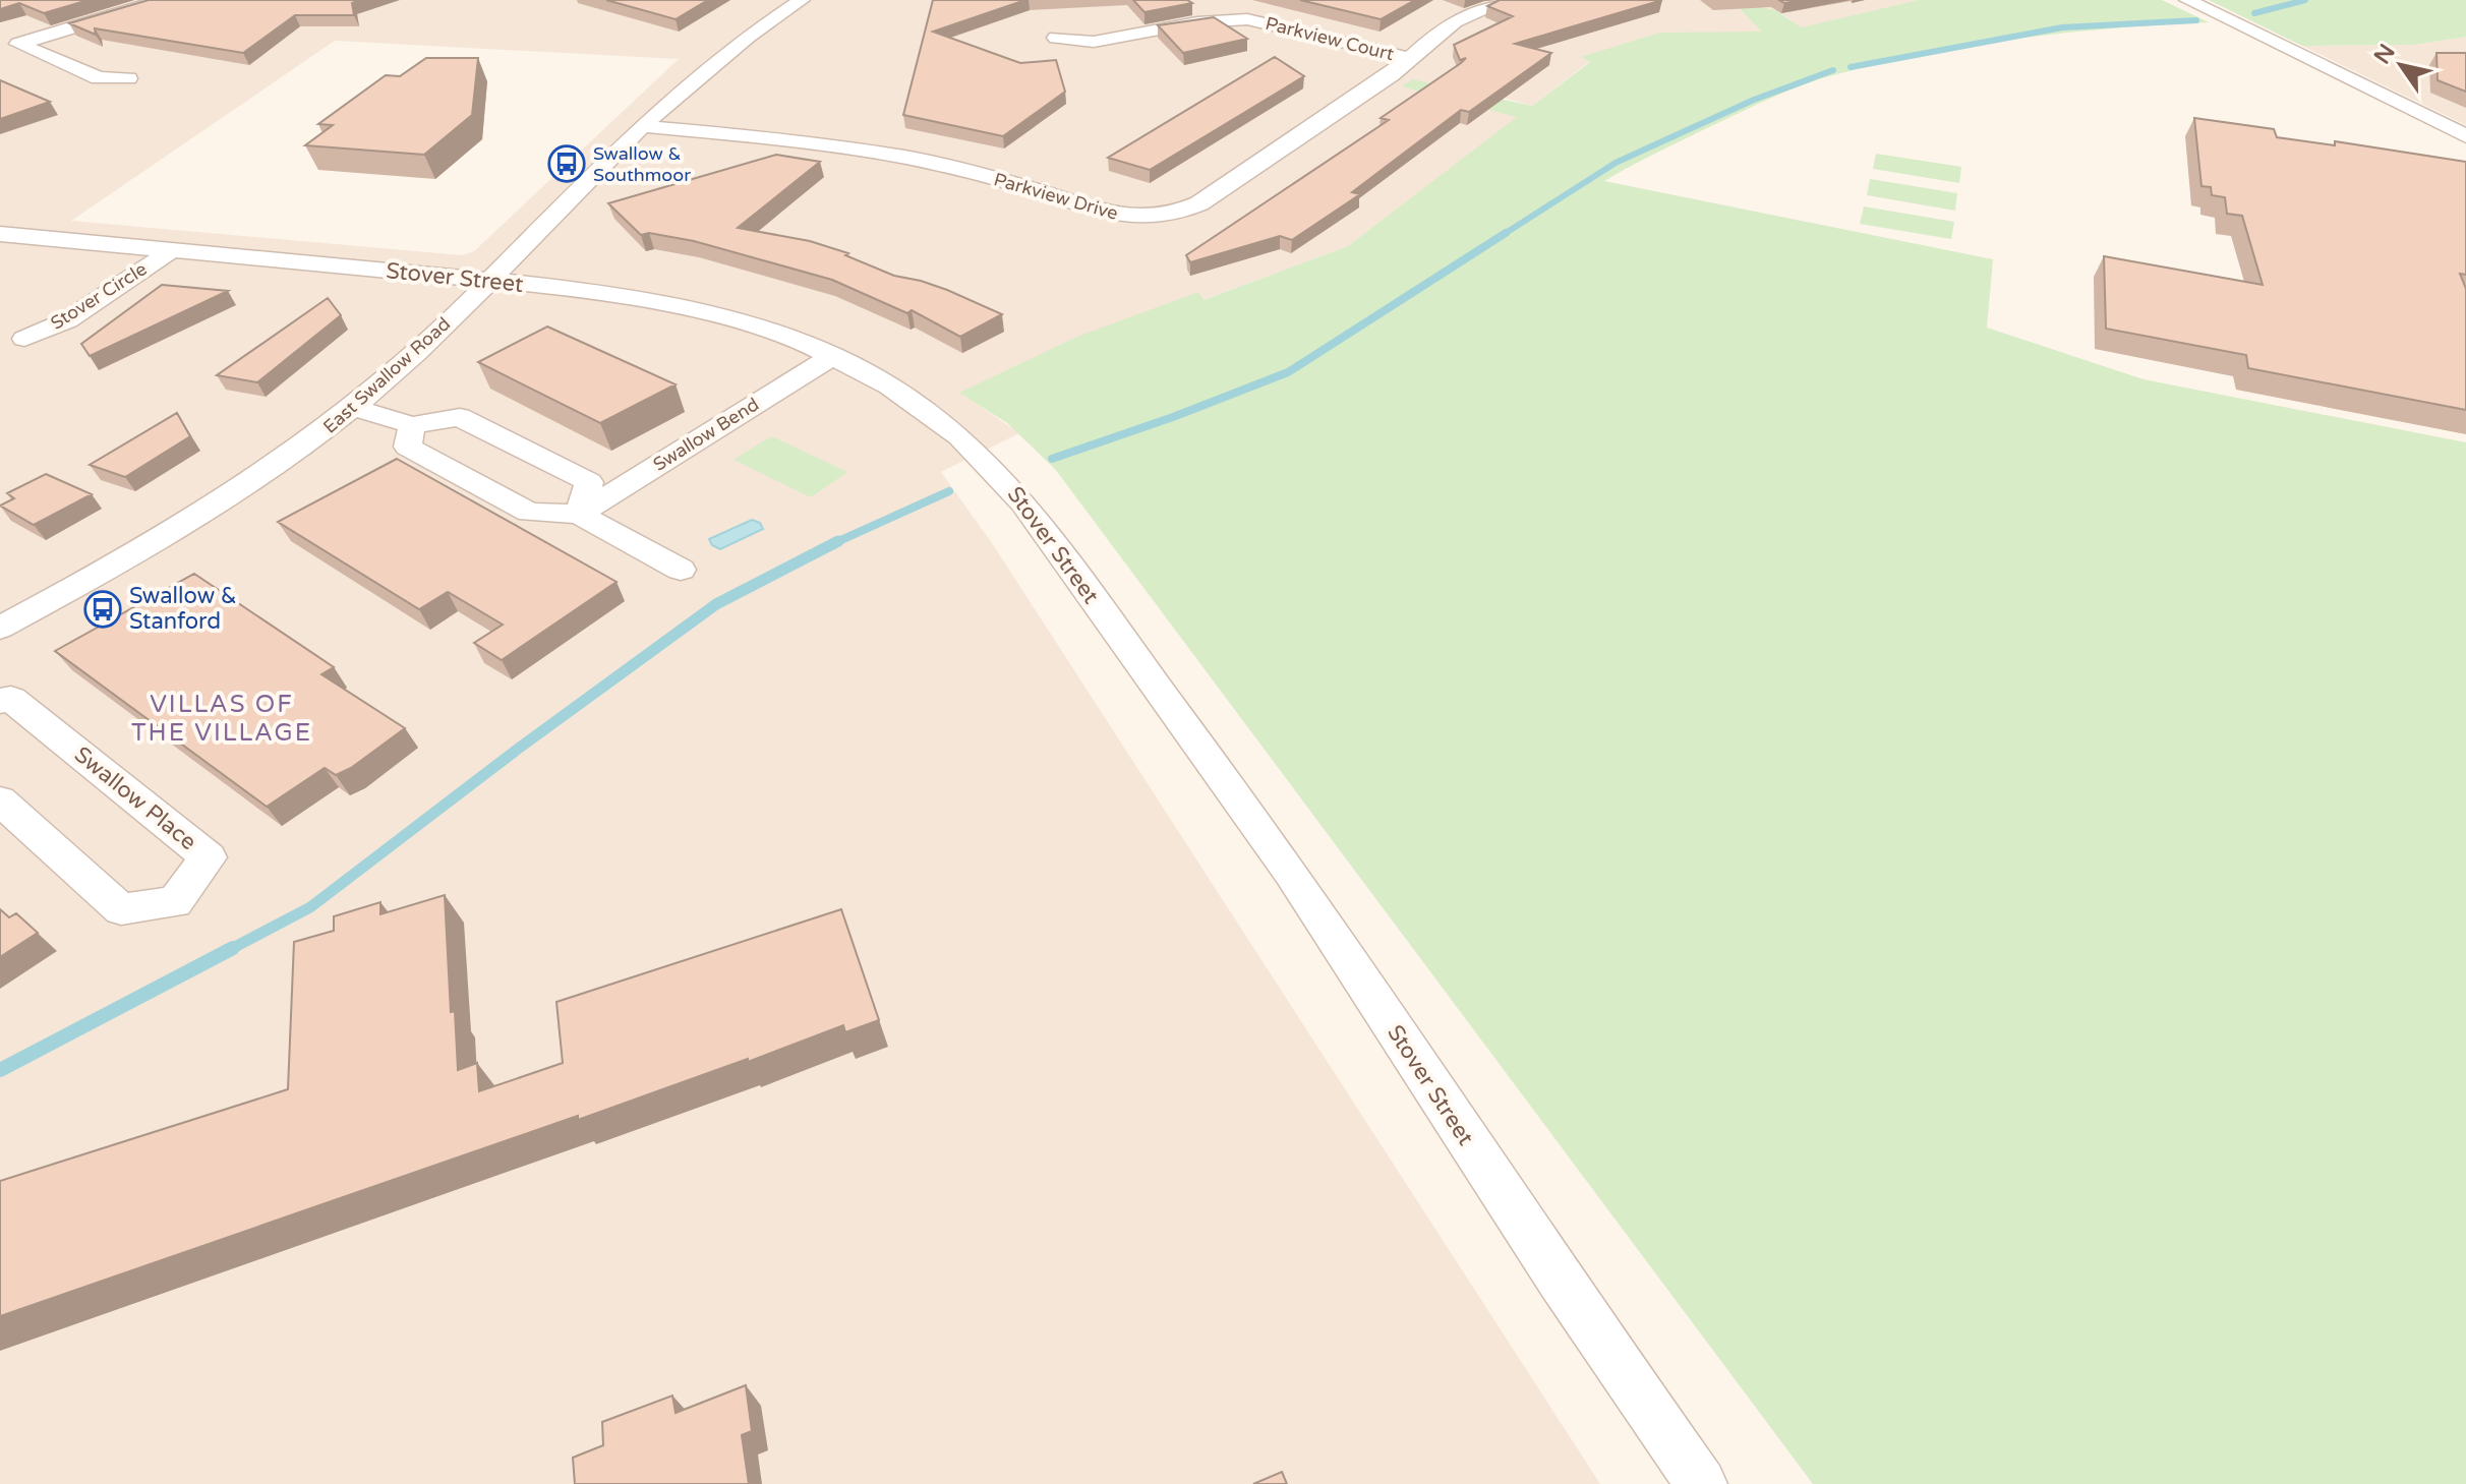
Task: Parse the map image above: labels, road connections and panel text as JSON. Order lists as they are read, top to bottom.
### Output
{
  "streets": {
    "street": [
      "Parkview Court",
      "Parkview Drive",
      "Stover Street",
      "Stover Circle",
      "East Swallow Road",
      "Swallow Bend",
      "Swallow Place"
    ]
  },
  "crossings": [
    ["Parkview Court", "Parkview Drive"],
    ["Parkview Drive", "East Swallow Road"],
    ["Stover Street", "Stover Circle"],
    ["Stover Street", "East Swallow Road"],
    ["Stover Street", "Swallow Bend"]
  ],
  "districts": ["VILLAS OF THE VILLAGE"],
  "places": {
    "bus stop": ["Swallow & Southmoor", "Swallow & Stanford"]
  },
  "north": "top left"
}
